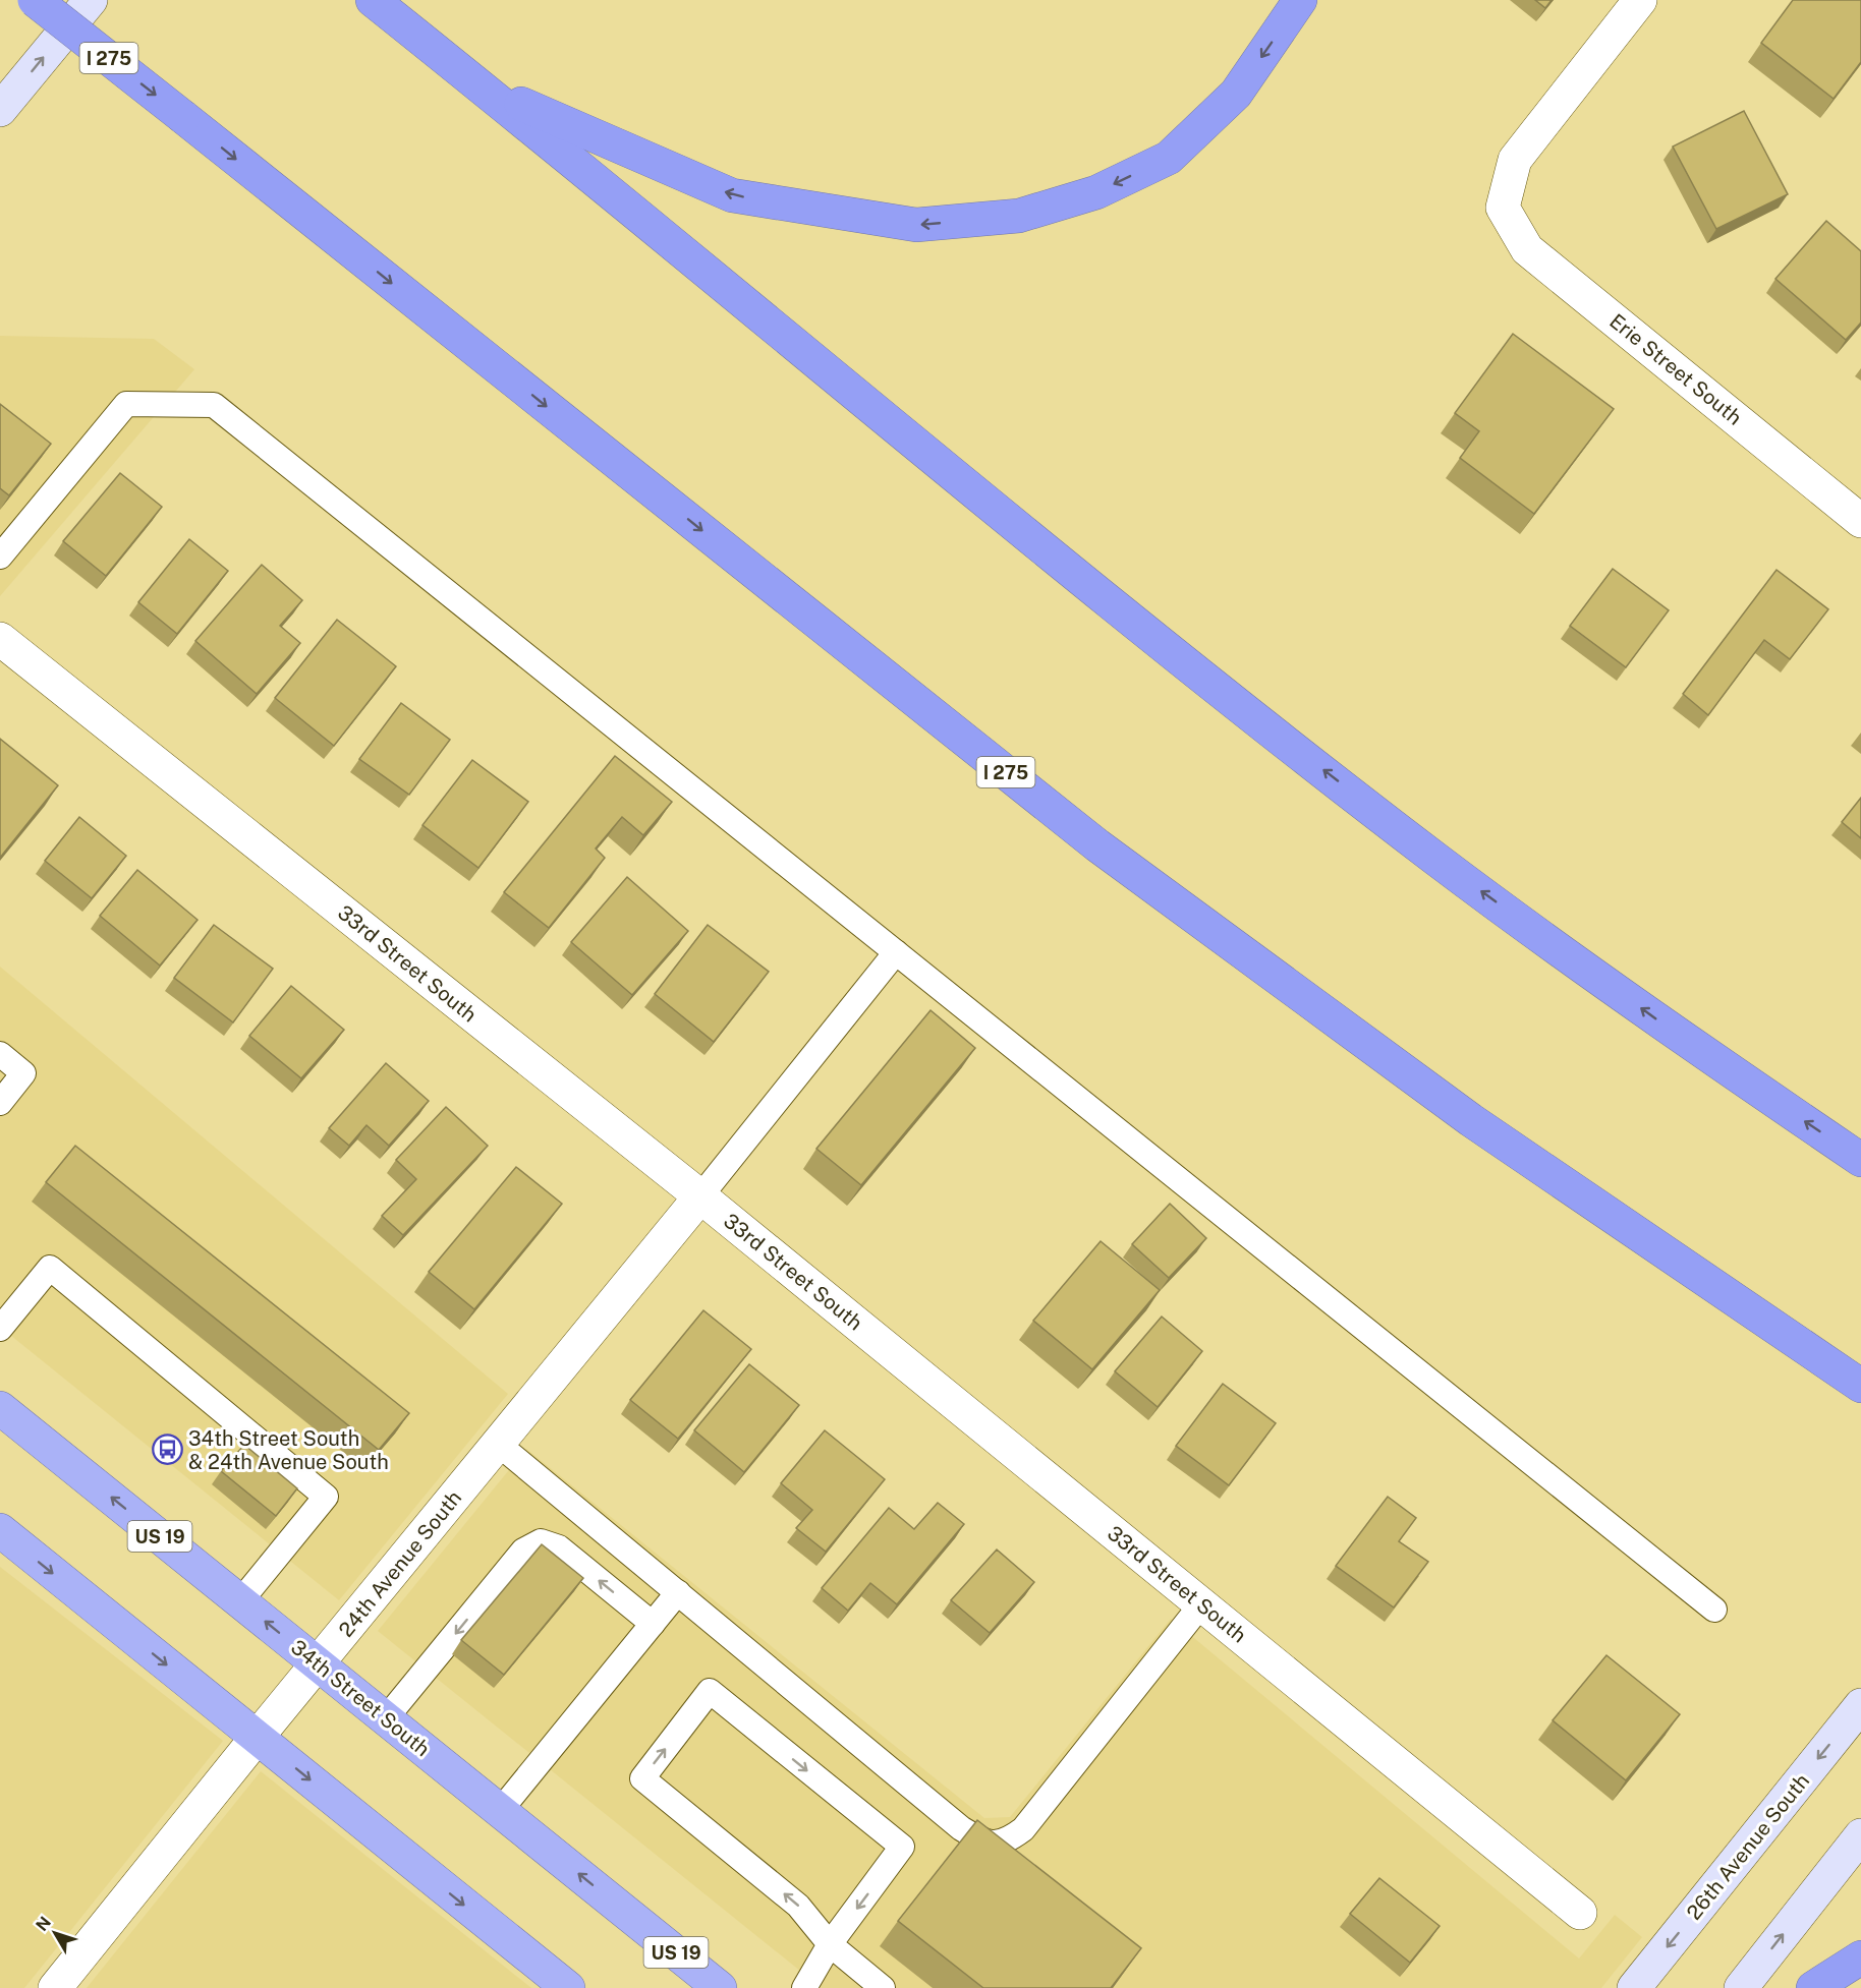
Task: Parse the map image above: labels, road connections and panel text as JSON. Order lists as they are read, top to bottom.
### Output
{
  "streets": {
    "highway": ["I 275", "US 19", "34th Street South"],
    "main road": ["26th Avenue South"],
    "street": ["Erie Street South", "33rd Street South", "24th Avenue South"]
  },
  "crossings": [
    ["33rd Street South", "24th Avenue South"],
    ["24th Avenue South", "34th Street South"]
  ],
  "places": {
    "bus stop": ["34th Street South & 24th Avenue South"]
  },
  "north": "top left"
}
